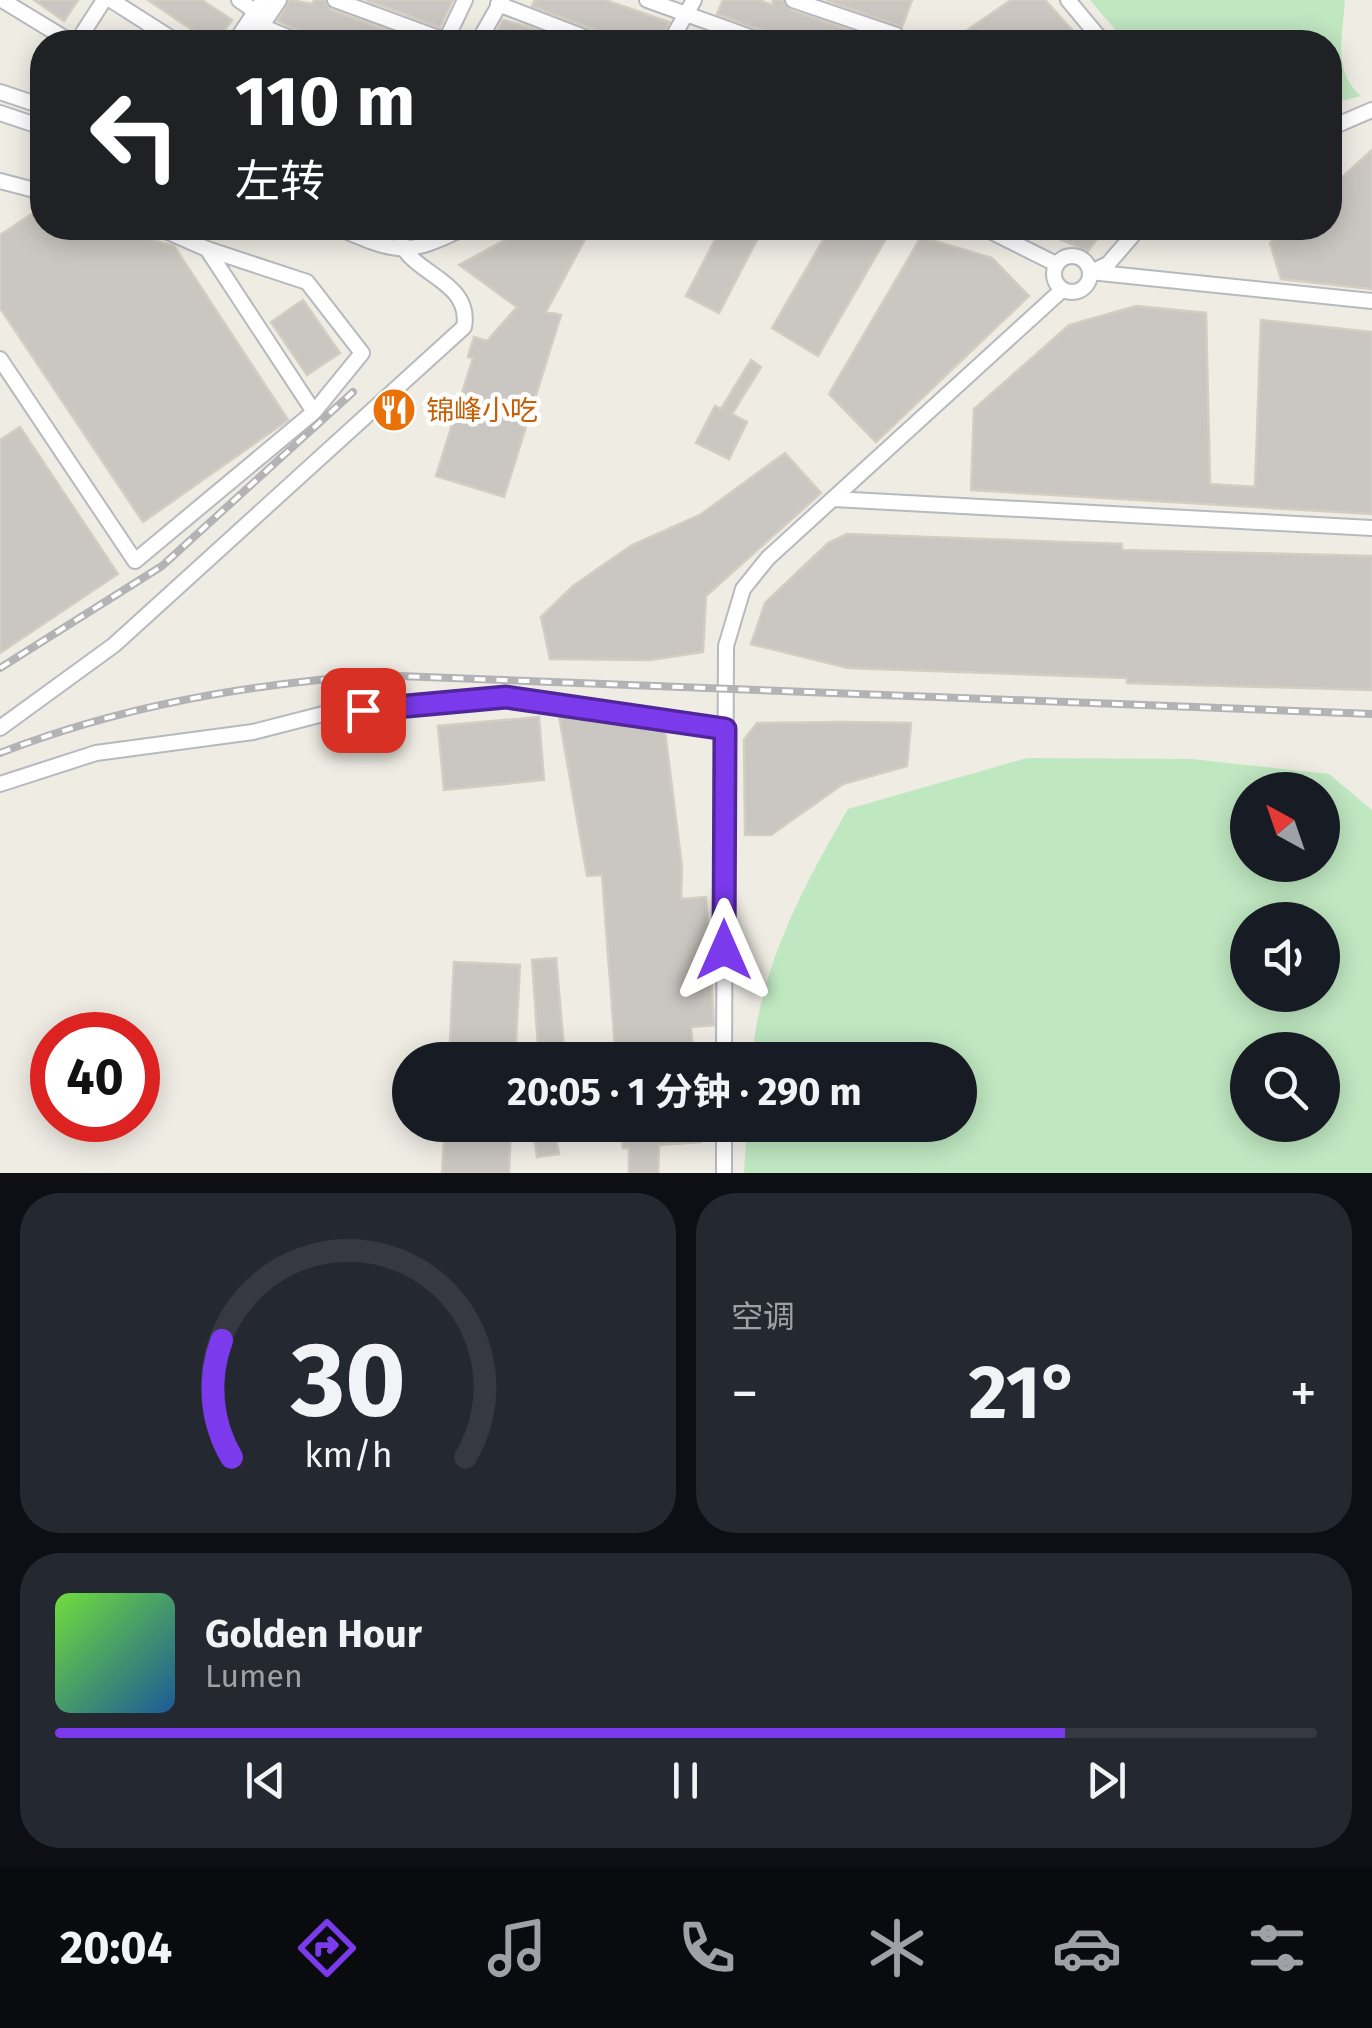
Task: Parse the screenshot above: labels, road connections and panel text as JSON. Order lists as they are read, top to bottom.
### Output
{
  "places": {
    "restaurant": ["锦峰小吃"]
  },
  "north": "top left",
  "page": {
    "turn": ["110 m", "左转"],
    "limit": "40",
    "trip": "20:05 · 1 分钟 · 290 m",
    "tile": "空调",
    "heat": ["−", "21°", "+"],
    "song": ["Golden Hour", "Lumen"],
    "tabs": "20:04",
    "gauge": ["30", "km/h"]
  }
}
